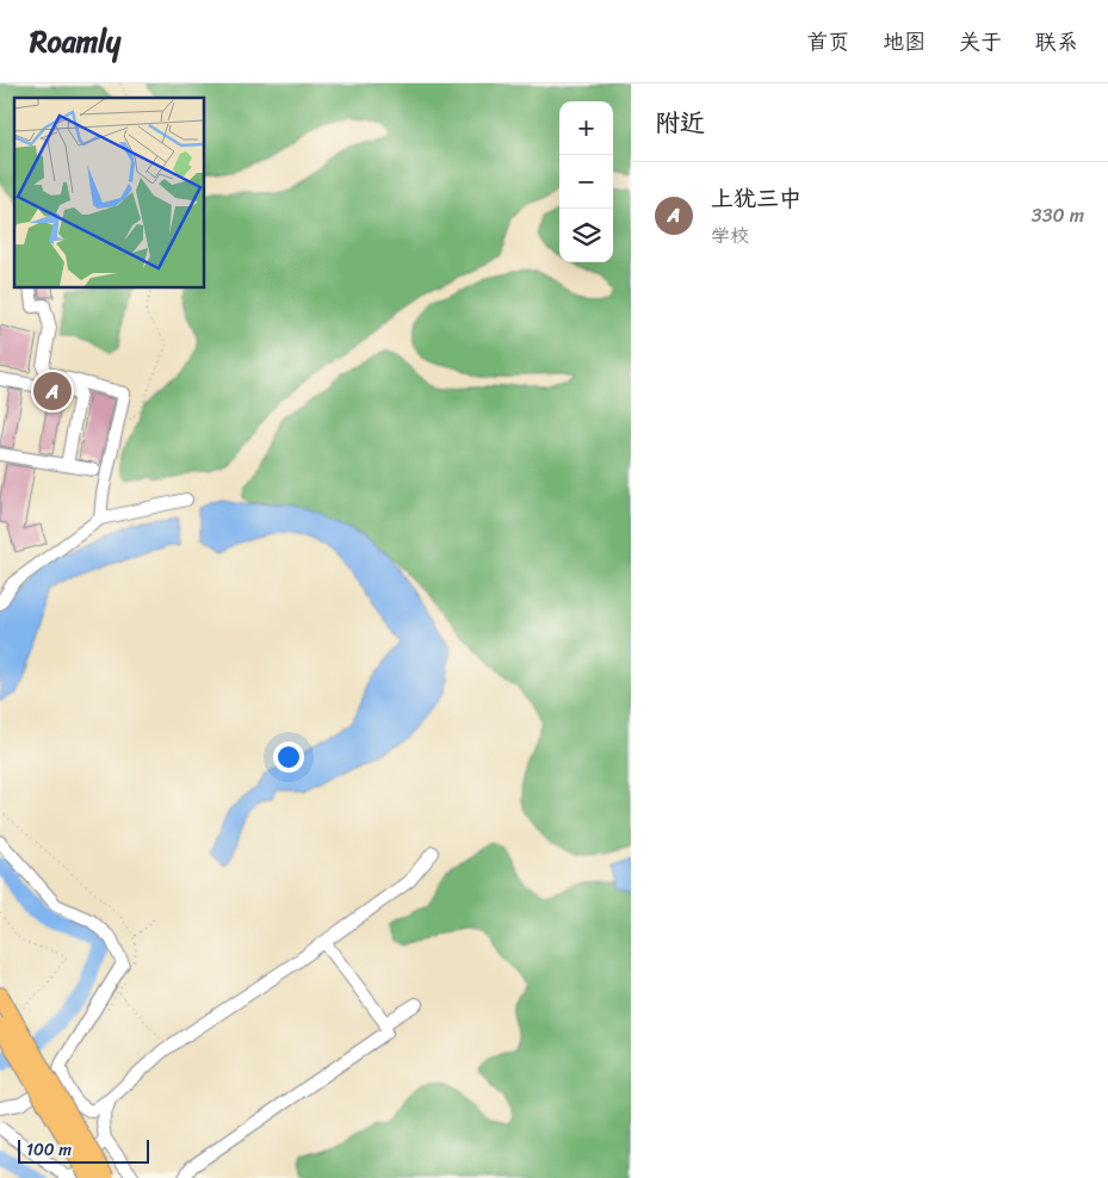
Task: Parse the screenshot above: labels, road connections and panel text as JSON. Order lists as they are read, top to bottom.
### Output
{
  "scale_bar": "100 m",
  "page": {
    "header": "Roamly",
    "nav": [
      "首页",
      "地图",
      "关于",
      "联系"
    ],
    "heading": "附近",
    "map_buttons": ["+", "−"],
    "list": [
      {
        "mark": "A",
        "name": "上犹三中",
        "note": "学校",
        "value": "330 m"
      }
    ],
    "pins": "A",
    "scale": "100 m"
  }
}
